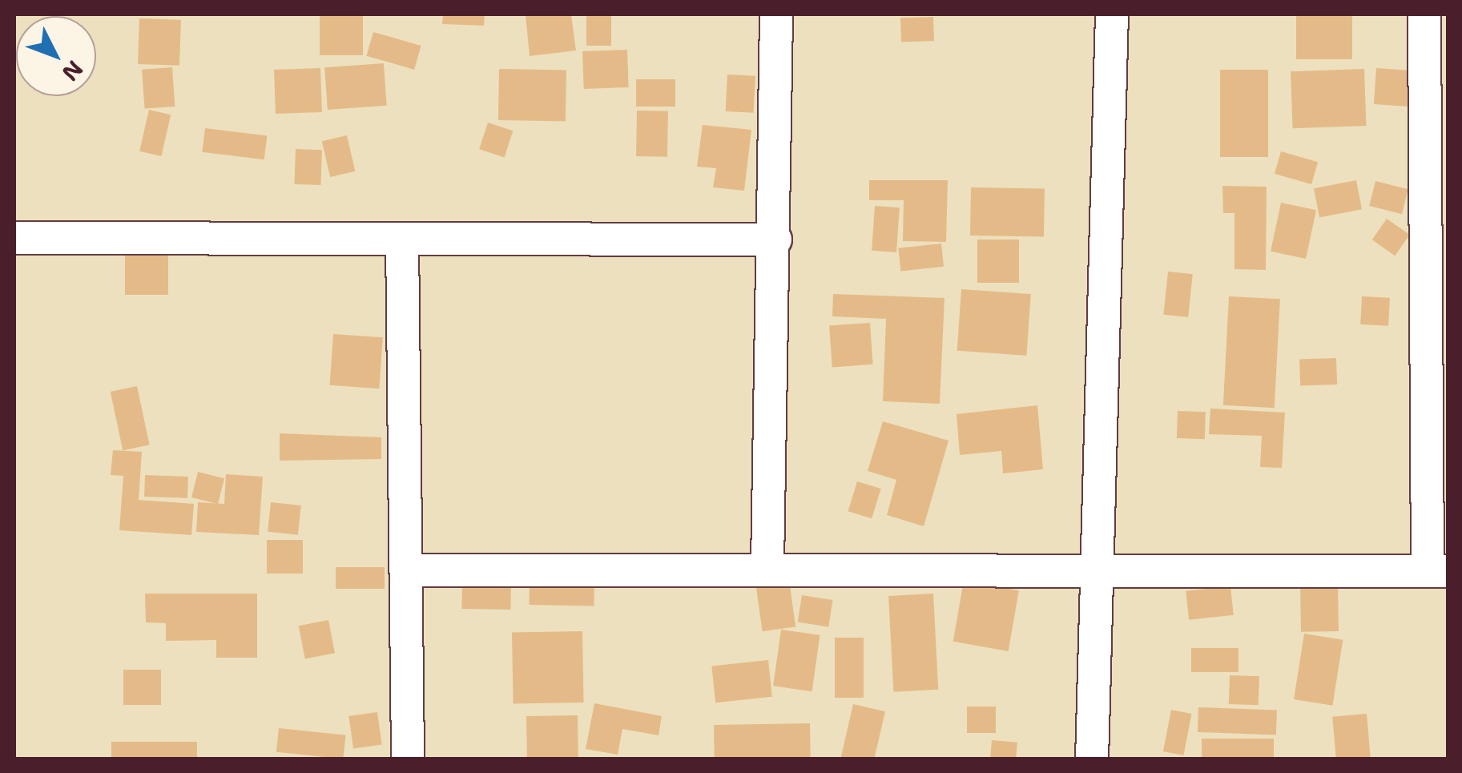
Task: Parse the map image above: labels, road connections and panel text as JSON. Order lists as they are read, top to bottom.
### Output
{
  "north": "bottom right"
}
